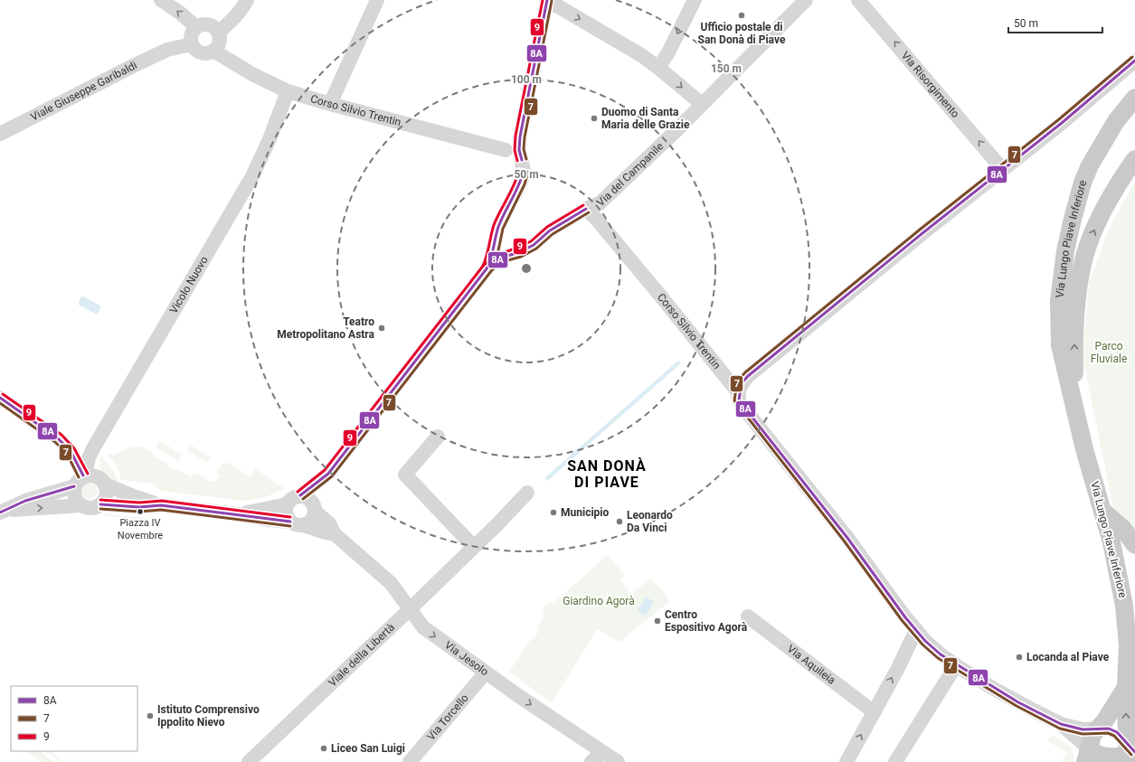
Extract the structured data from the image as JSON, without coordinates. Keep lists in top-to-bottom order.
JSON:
{
  "streets": {
    "main road": ["Corso Silvio Trentin", "Via Lungo Piave Inferiore"],
    "street": [
      "Via Risorgimento",
      "Viale Giuseppe Garibaldi",
      "Via del Campanile",
      "Vicolo Nuovo",
      "Viale della Libertà",
      "Via Jesolo",
      "Via Aquileia",
      "Via Torcello"
    ]
  },
  "crossings": [
    ["Viale Giuseppe Garibaldi", "Corso Silvio Trentin"],
    ["Corso Silvio Trentin", "Via del Campanile"],
    ["Corso Silvio Trentin", "Via Lungo Piave Inferiore"],
    ["Corso Silvio Trentin", "Vicolo Nuovo"],
    ["Viale della Libertà", "Via Jesolo"],
    ["Via Jesolo", "Via Torcello"]
  ],
  "one_way": ["Via Risorgimento", "Via Jesolo"],
  "districts": ["SAN DONÀ DI PIAVE"],
  "parks": ["Parco Fluviale", "Giardino Agorà"],
  "places": [
    "Ufficio postale di San Donà di Piave",
    "Duomo di Santa Maria delle Grazie",
    "Teatro Metropolitano Astra",
    "Piazza IV Novembre",
    "Municipio",
    "Leonardo Da Vinci",
    "Centro Espositivo Agorà",
    "Locanda al Piave",
    "Istituto Comprensivo Ippolito Nievo",
    "Liceo San Luigi"
  ],
  "lines": ["transit line 8A", "transit line 9", "transit line 7"],
  "legend": ["8A", "7", "9"],
  "scale_bar": "50 m",
  "rings": ["150 m", "100 m", "50 m"]
}
